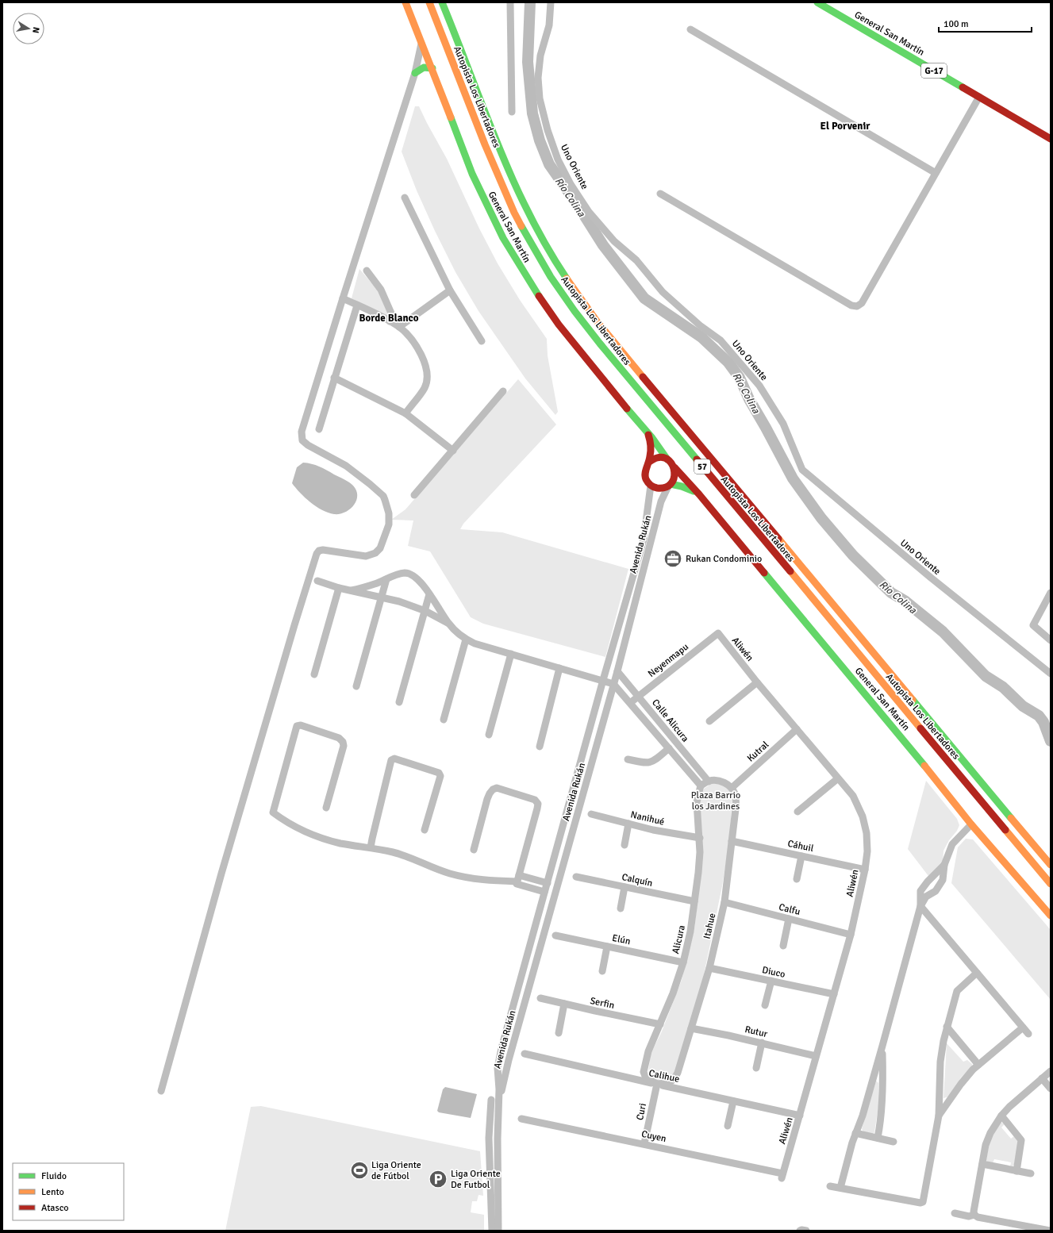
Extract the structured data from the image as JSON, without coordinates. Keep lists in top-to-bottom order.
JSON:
{
  "streets": {
    "main road": [
      "General San Martín",
      "G-17",
      "Autopista Los Libertadores",
      "57"
    ],
    "street": [
      "Uno Oriente",
      "Avenida Rukán",
      "Aliwén",
      "Neyenmapu",
      "Calle Alicura",
      "Kutral",
      "Nanihué",
      "Cáhuil",
      "Calquín",
      "Calfu",
      "Itahue",
      "Elún",
      "Alicura",
      "Diuco",
      "Serfin",
      "Rutur",
      "Calihue",
      "Curi",
      "Cuyen"
    ]
  },
  "crossings": [
    ["General San Martín", "Avenida Rukán"],
    ["Avenida Rukán", "Calle Alicura"],
    ["Aliwén", "Neyenmapu"],
    ["Aliwén", "Kutral"],
    ["Aliwén", "Cáhuil"],
    ["Aliwén", "Calfu"],
    ["Aliwén", "Diuco"],
    ["Aliwén", "Rutur"],
    ["Aliwén", "Calihue"],
    ["Aliwén", "Cuyen"],
    ["Neyenmapu", "Calle Alicura"],
    ["Calle Alicura", "Alicura"],
    ["Kutral", "Itahue"],
    ["Nanihué", "Alicura"],
    ["Cáhuil", "Itahue"],
    ["Calquín", "Alicura"],
    ["Calfu", "Itahue"],
    ["Itahue", "Alicura"],
    ["Itahue", "Diuco"],
    ["Itahue", "Rutur"],
    ["Itahue", "Calihue"],
    ["Itahue", "Curi"],
    ["Elún", "Alicura"],
    ["Alicura", "Serfin"],
    ["Alicura", "Calihue"],
    ["Alicura", "Curi"],
    ["Calihue", "Curi"],
    ["Curi", "Cuyen"]
  ],
  "districts": ["El Porvenir", "Borde Blanco"],
  "water": ["Río Colina"],
  "parks": ["Plaza Barrio los Jardines"],
  "places": {
    "office": ["Rukan Condominio"],
    "sports": ["Liga Oriente de Fútbol"],
    "parking": ["Liga Oriente De Futbol"]
  },
  "legend": ["Fluido", "Lento", "Atasco"],
  "scale_bar": "100 m",
  "north": "right"
}
